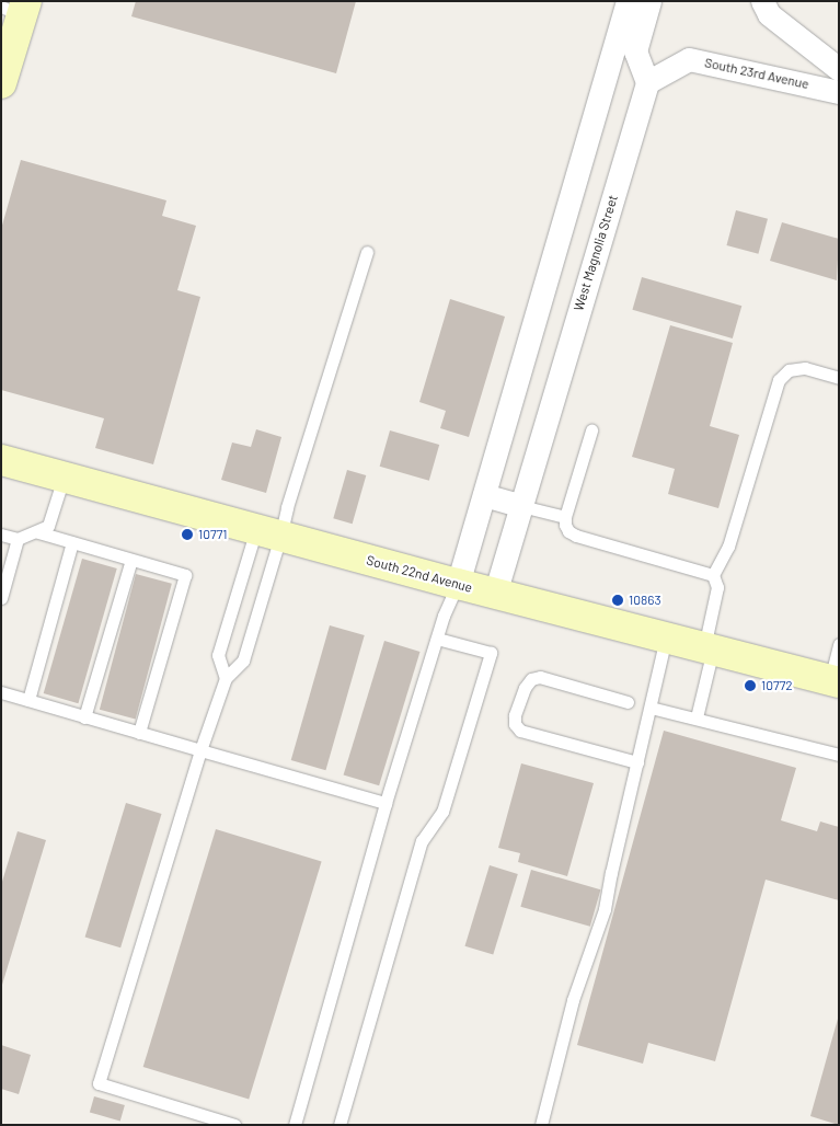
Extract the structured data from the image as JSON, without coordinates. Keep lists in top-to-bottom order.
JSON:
{
  "streets": {
    "street": ["South 23rd Avenue", "West Magnolia Street", "South 22nd Avenue"]
  },
  "crossings": [
    ["South 23rd Avenue", "West Magnolia Street"],
    ["West Magnolia Street", "South 22nd Avenue"]
  ],
  "places": ["10771", "10863", "10772"]
}
